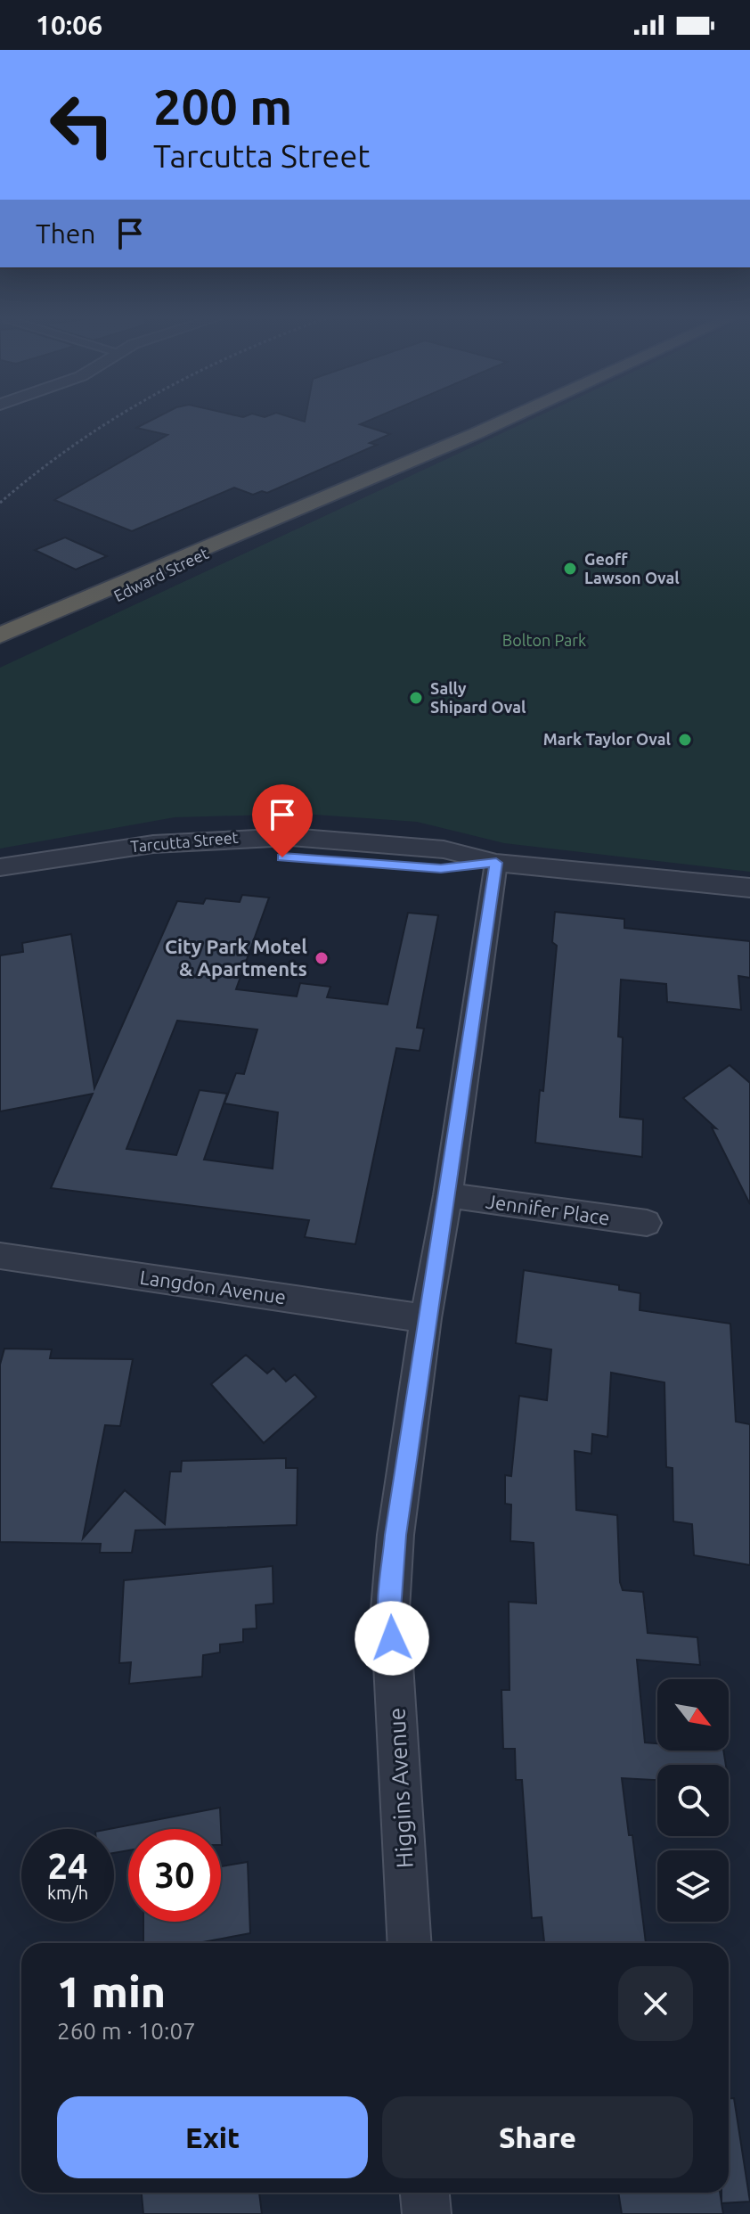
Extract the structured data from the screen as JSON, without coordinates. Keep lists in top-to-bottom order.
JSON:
{
  "streets": {
    "highway": ["Edward Street"],
    "street": [
      "Tarcutta Street",
      "Jennifer Place",
      "Langdon Avenue",
      "Higgins Avenue"
    ]
  },
  "crossings": [
    ["Tarcutta Street", "Higgins Avenue"],
    ["Jennifer Place", "Higgins Avenue"],
    ["Langdon Avenue", "Higgins Avenue"]
  ],
  "parks": ["Bolton Park"],
  "places": [
    "Geoff Lawson Oval",
    "Sally Shipard Oval",
    "Mark Taylor Oval",
    "City Park Motel & Apartments"
  ],
  "north": "bottom right",
  "page": {
    "status": "10:06",
    "turn": ["200 m", "Tarcutta Street"],
    "then": "Then",
    "speed": "24 km/h",
    "limit": "30",
    "heading": ["1 min", "260 m · 10:07"],
    "buttons": ["Exit", "Share"]
  }
}
